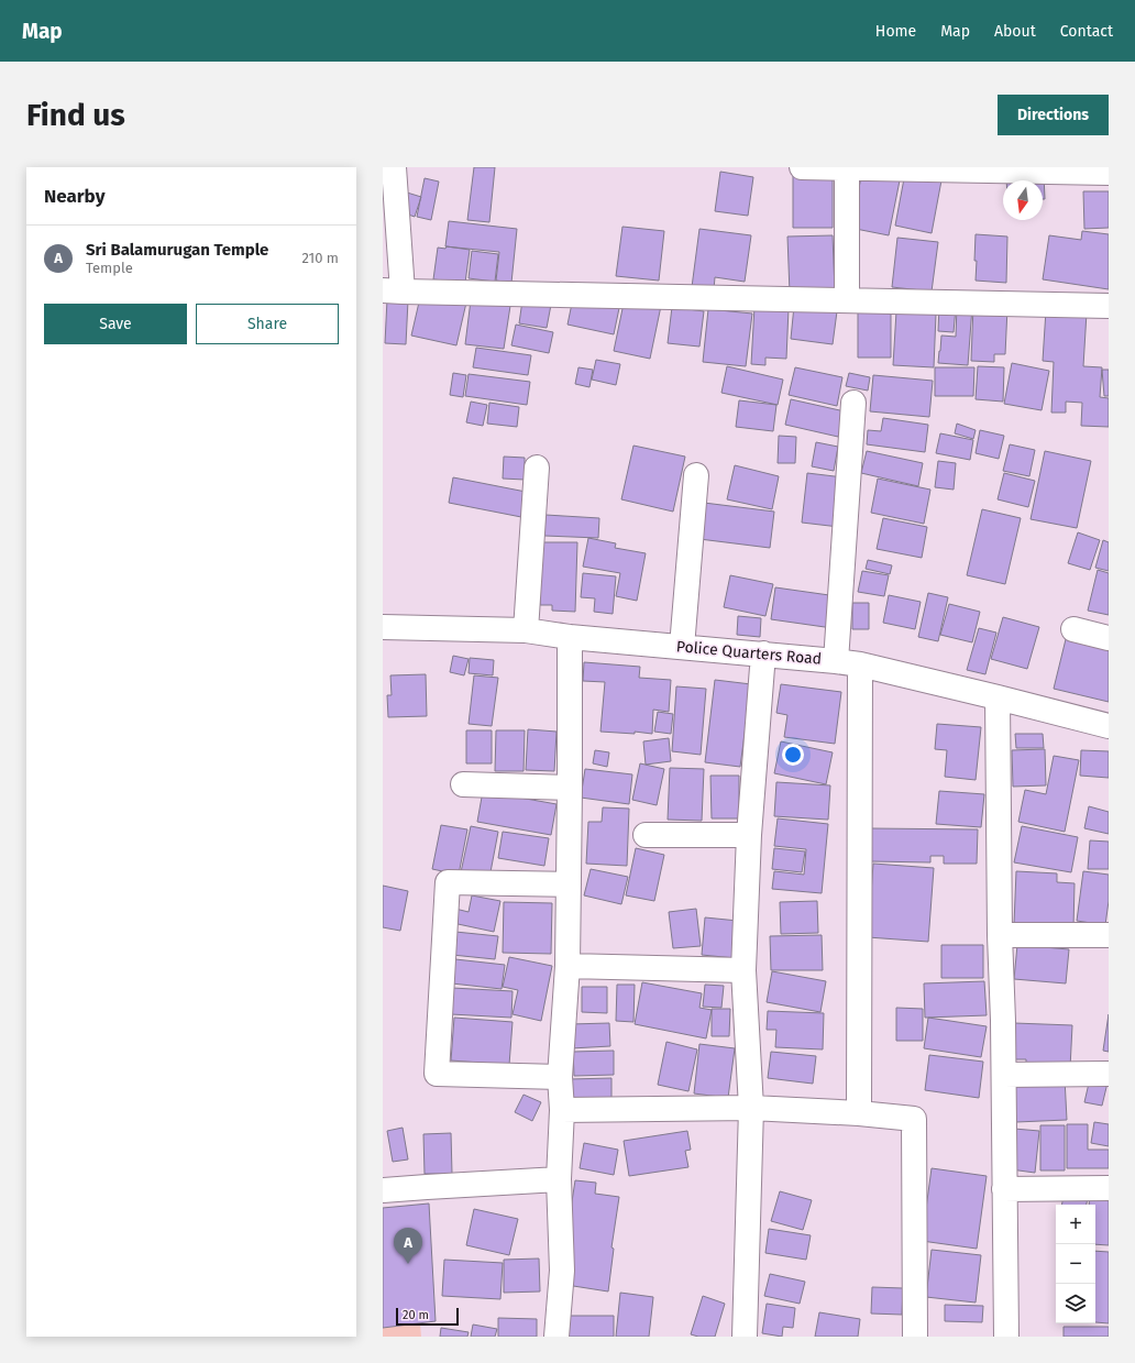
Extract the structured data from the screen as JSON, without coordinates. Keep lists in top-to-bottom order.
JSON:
{
  "streets": {
    "street": ["Police Quarters Road"]
  },
  "scale_bar": "20 m",
  "north": "bottom",
  "page": {
    "header": "Map",
    "nav": [
      "Home",
      "Map",
      "About",
      "Contact"
    ],
    "buttons": [
      "Directions",
      ["Save", "Share"]
    ],
    "title": "Find us",
    "heading": "Nearby",
    "list": [
      {
        "mark": "A",
        "name": "Sri Balamurugan Temple",
        "note": "Temple",
        "value": "210 m"
      }
    ],
    "map_buttons": ["+", "−"],
    "pins": "A",
    "scale": "20 m"
  }
}
